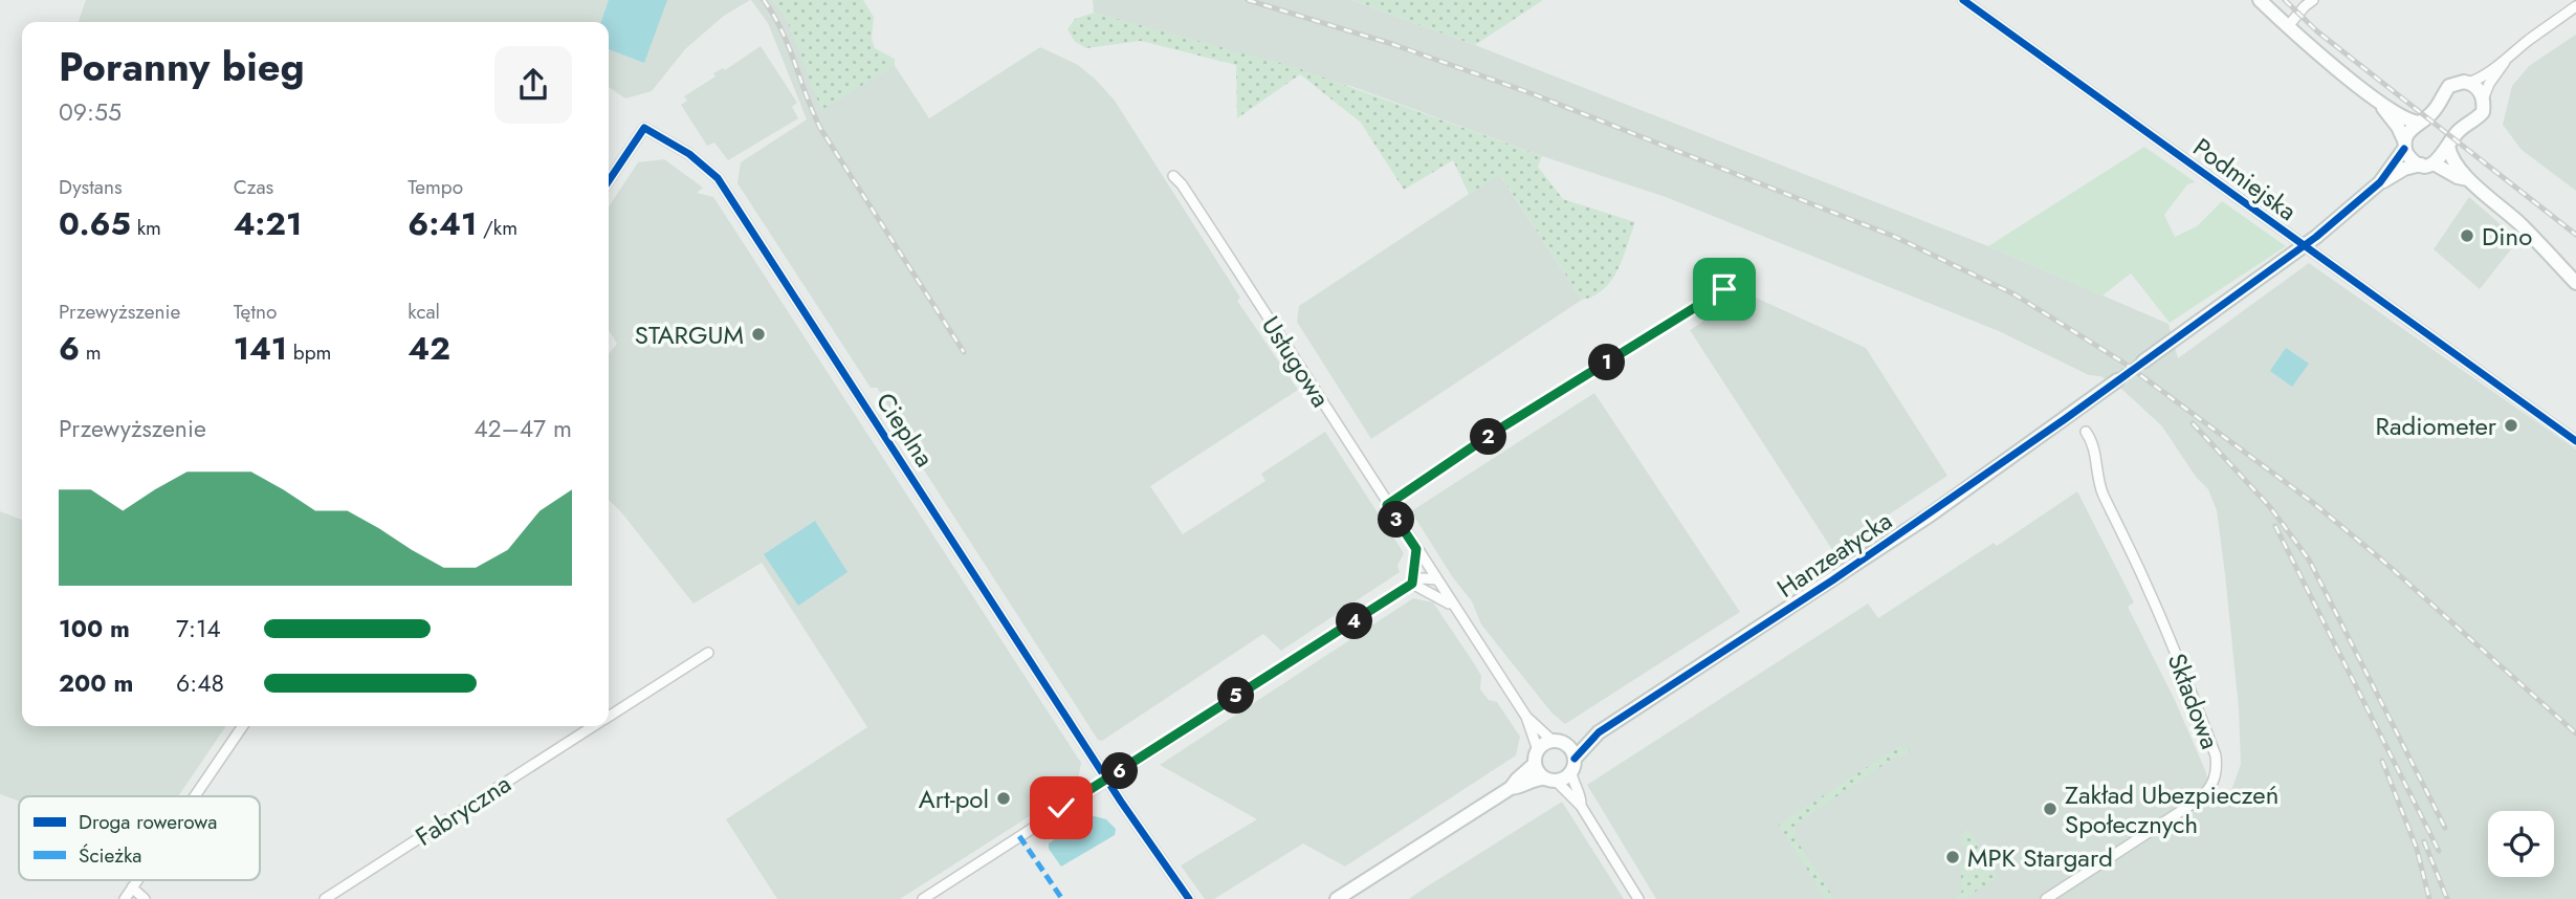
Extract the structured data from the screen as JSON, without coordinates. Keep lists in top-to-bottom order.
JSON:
{
  "streets": {
    "street": [
      "Podmiejska",
      "Usługowa",
      "Cieplna",
      "Hanzeatycka",
      "Składowa",
      "Fabryczna"
    ]
  },
  "crossings": [
    ["Usługowa", "Hanzeatycka"]
  ],
  "places": [
    "Dino",
    "STARGUM",
    "Radiometer",
    "Art-pol",
    "Zakład Ubezpieczeń Społecznych",
    "MPK Stargard"
  ],
  "legend": ["Droga rowerowa", "Ścieżka"],
  "page": {
    "heading": ["Poranny bieg", "09:55"],
    "stats": [
      ["Dystans", "0.65 km"],
      ["Czas", "4:21"],
      ["Tempo", "6:41 /km"],
      ["Przewyższenie", "6 m"],
      ["Tętno", "141 bpm"],
      ["kcal", "42"]
    ],
    "pins": [
      "1",
      "2",
      "3",
      "4",
      "5",
      "6"
    ],
    "chart": ["Przewyższenie", "42–47 m"],
    "list": [
      {
        "name": "100 m",
        "note": "7:14"
      },
      {
        "name": "200 m",
        "note": "6:48"
      }
    ]
  }
}
